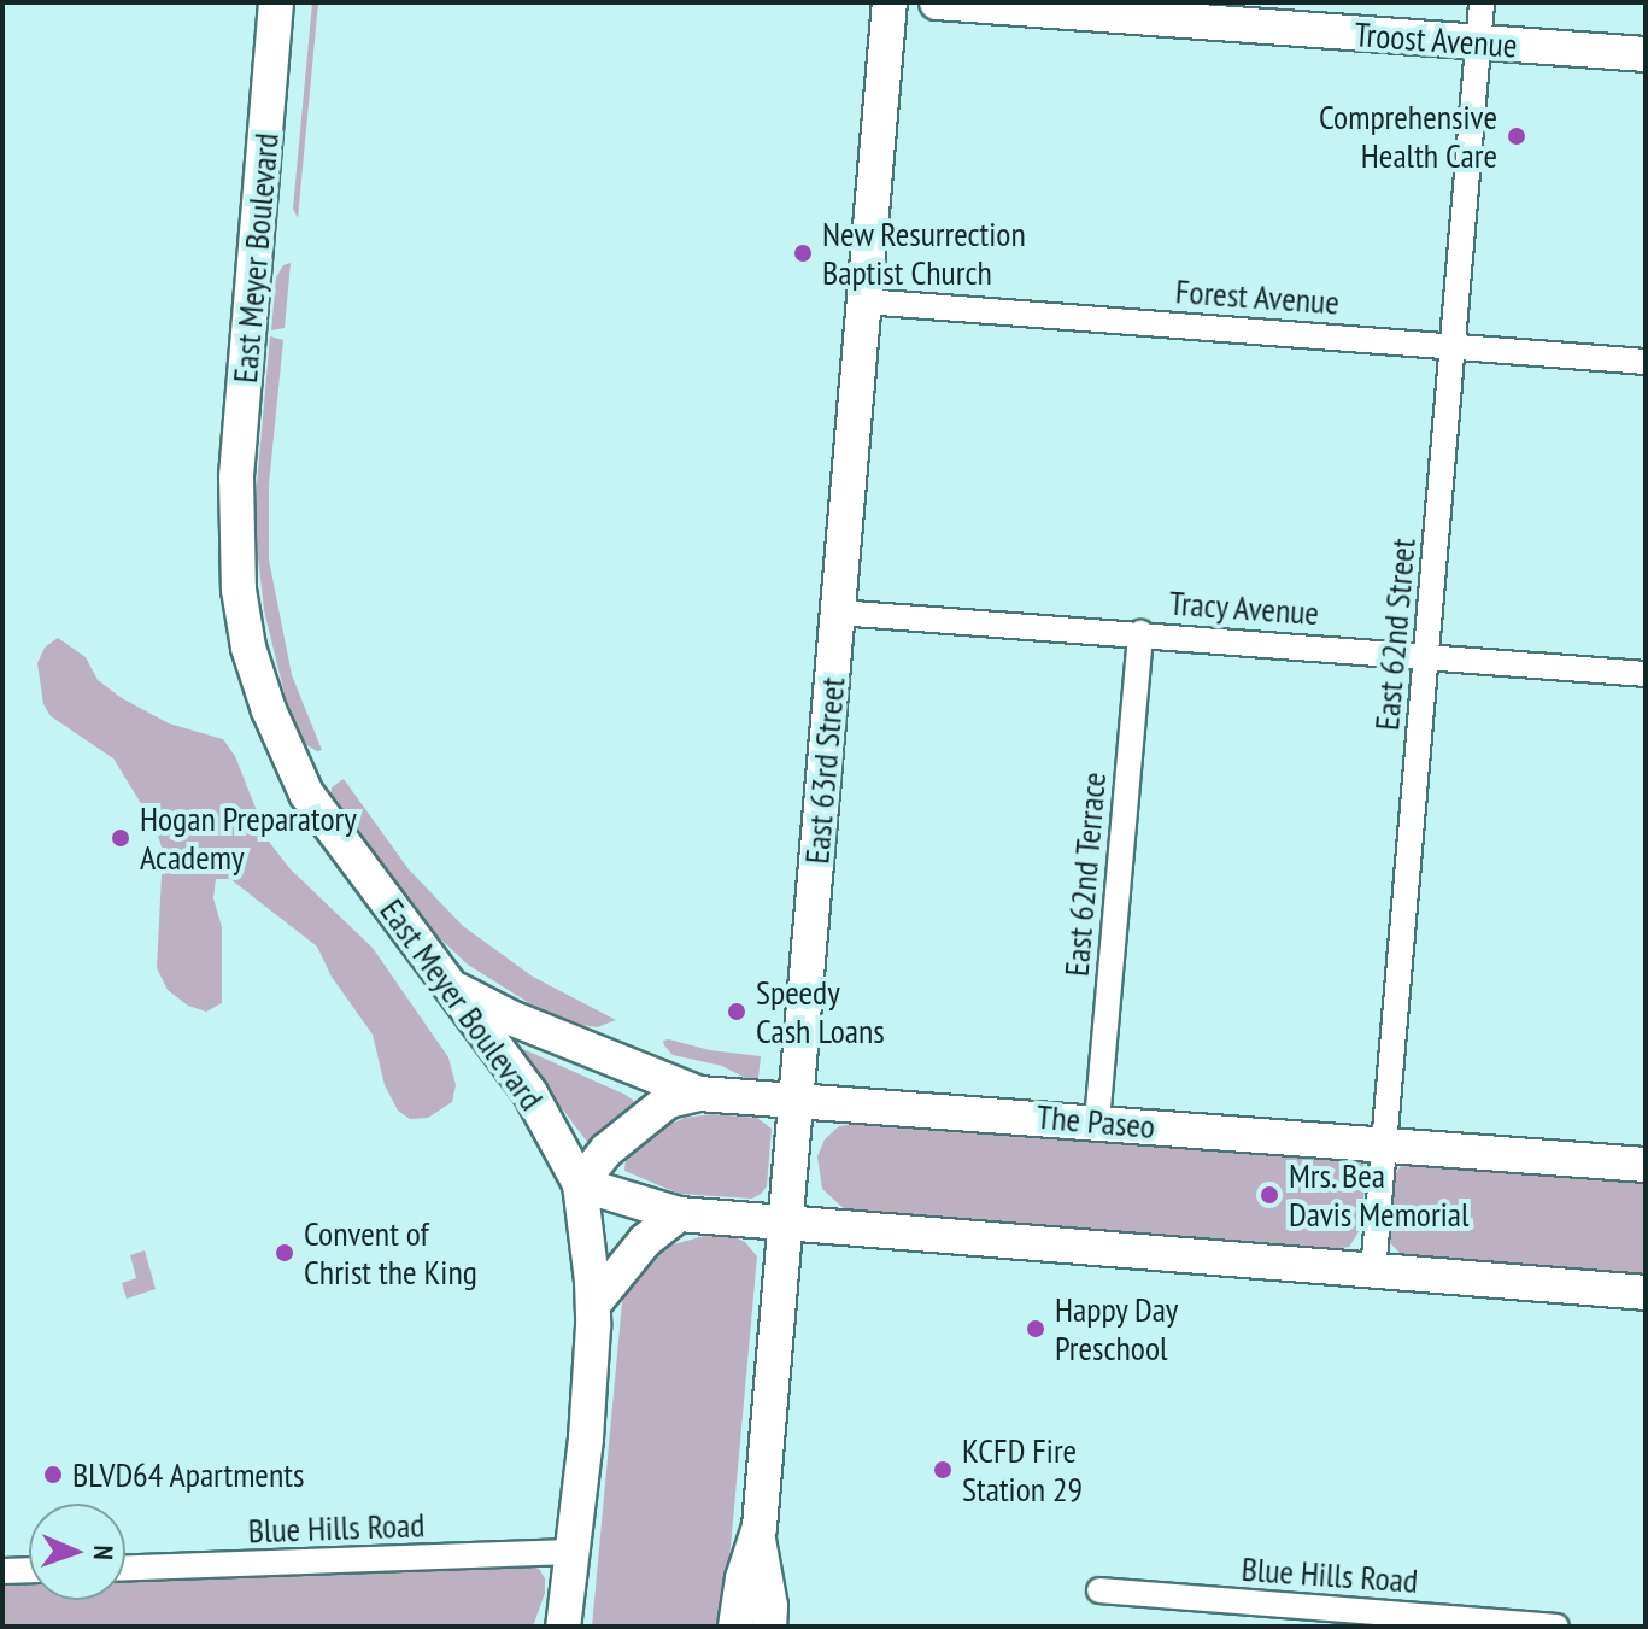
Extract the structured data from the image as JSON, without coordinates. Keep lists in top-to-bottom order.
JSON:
{
  "streets": {
    "main road": [
      "Troost Avenue",
      "East Meyer Boulevard",
      "East 63rd Street",
      "The Paseo"
    ],
    "street": [
      "Forest Avenue",
      "Tracy Avenue",
      "East 62nd Street",
      "East 62nd Terrace",
      "Blue Hills Road"
    ]
  },
  "crossings": [
    ["Troost Avenue", "East 62nd Street"],
    ["East Meyer Boulevard", "The Paseo"],
    ["East Meyer Boulevard", "Blue Hills Road"],
    ["Forest Avenue", "East 62nd Street"],
    ["Forest Avenue", "East 63rd Street"],
    ["Tracy Avenue", "East 62nd Street"],
    ["Tracy Avenue", "East 63rd Street"],
    ["Tracy Avenue", "East 62nd Terrace"],
    ["East 62nd Street", "The Paseo"],
    ["East 63rd Street", "The Paseo"],
    ["East 62nd Terrace", "The Paseo"]
  ],
  "places": [
    "Comprehensive Health Care",
    "New Resurrection Baptist Church",
    "Hogan Preparatory Academy",
    "Speedy Cash Loans",
    "Mrs. Bea Davis Memorial",
    "Convent of Christ the King",
    "Happy Day Preschool",
    "KCFD Fire Station 29",
    "BLVD64 Apartments"
  ],
  "north": "right"
}
